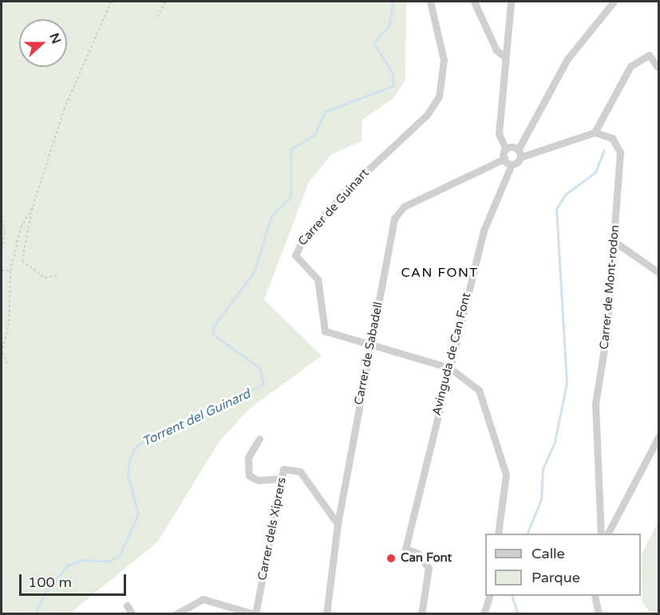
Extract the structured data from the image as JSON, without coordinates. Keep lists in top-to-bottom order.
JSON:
{
  "streets": {
    "street": [
      "Carrer de Guinart",
      "Carrer de Mont-rodon",
      "Carrer de Sabadell",
      "Avinguda de Can Font",
      "Carrer dels Xiprers"
    ]
  },
  "crossings": [
    ["Carrer de Guinart", "Carrer de Sabadell"],
    ["Carrer de Guinart", "Avinguda de Can Font"],
    ["Carrer de Sabadell", "Carrer dels Xiprers"]
  ],
  "districts": ["CAN FONT"],
  "water": ["Torrent del Guinard"],
  "places": ["Can Font"],
  "legend": ["Calle", "Parque"],
  "scale_bar": "100 m",
  "north": "right"
}
